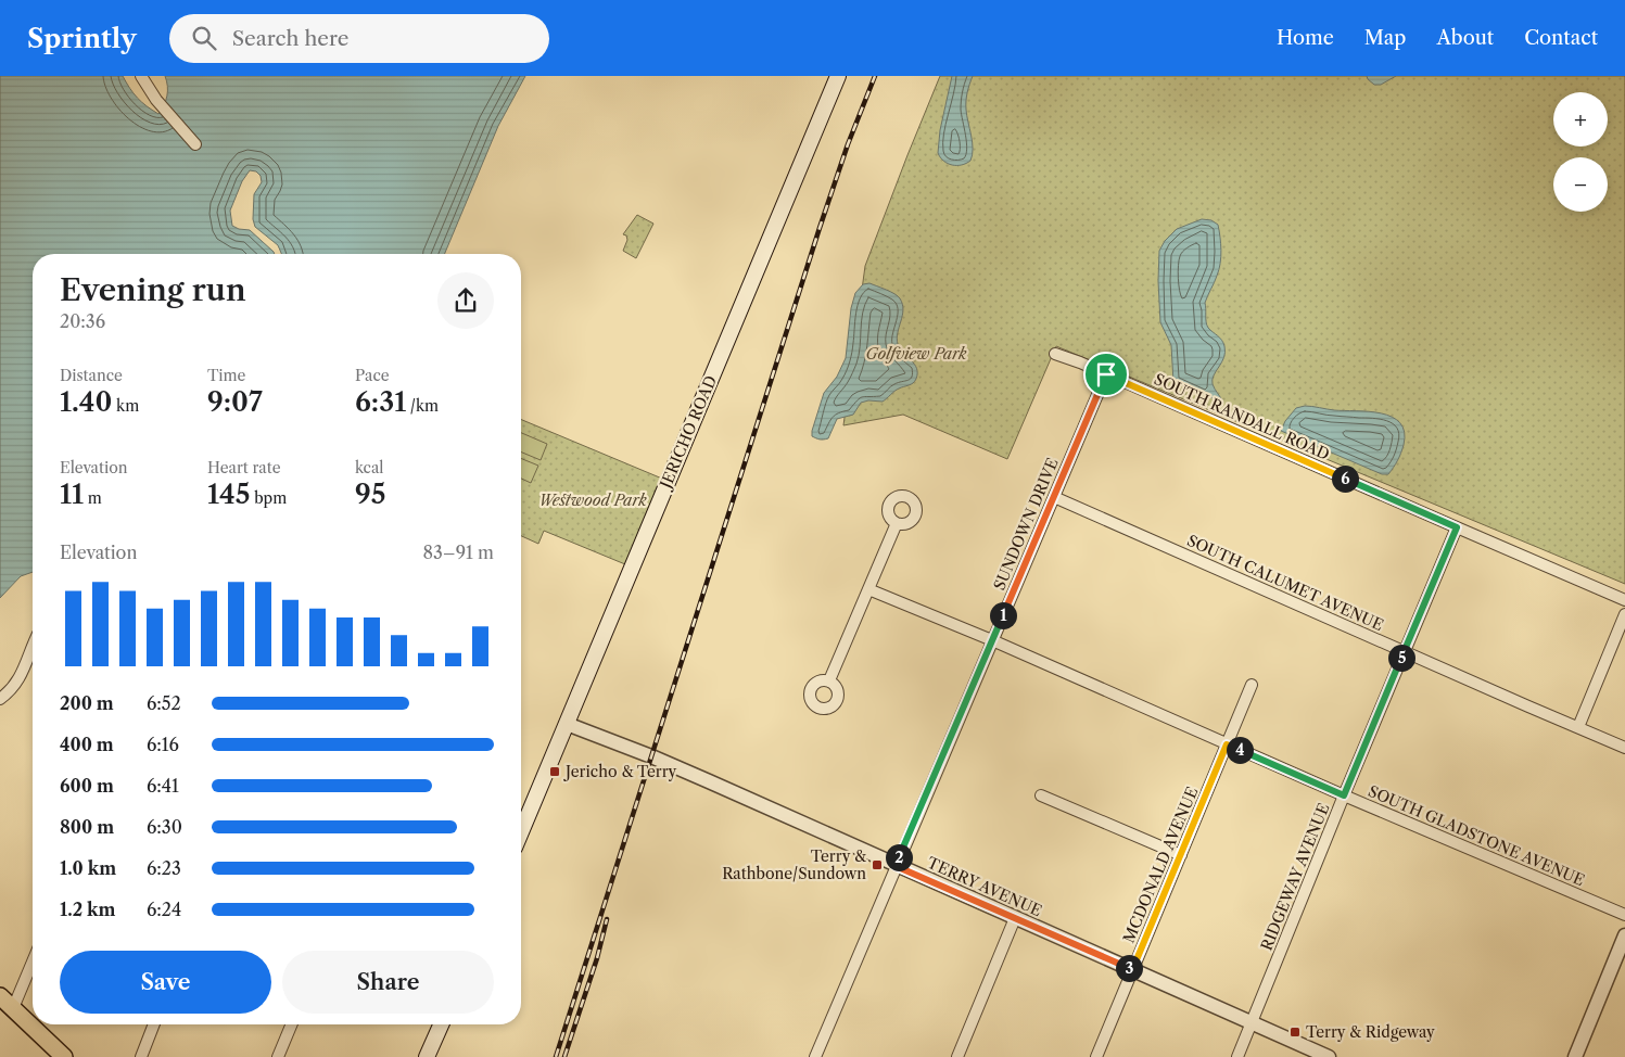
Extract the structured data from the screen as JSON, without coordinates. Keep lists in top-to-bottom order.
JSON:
{
  "streets": {
    "main road": ["JERICHO ROAD"],
    "street": [
      "SOUTH RANDALL ROAD",
      "SUNDOWN DRIVE",
      "SOUTH CALUMET AVENUE",
      "SOUTH GLADSTONE AVENUE",
      "MCDONALD AVENUE",
      "RIDGEWAY AVENUE",
      "TERRY AVENUE"
    ]
  },
  "crossings": [
    ["SOUTH RANDALL ROAD", "SUNDOWN DRIVE"],
    ["SOUTH RANDALL ROAD", "RIDGEWAY AVENUE"],
    ["JERICHO ROAD", "TERRY AVENUE"],
    ["SUNDOWN DRIVE", "SOUTH CALUMET AVENUE"],
    ["SUNDOWN DRIVE", "SOUTH GLADSTONE AVENUE"],
    ["SUNDOWN DRIVE", "TERRY AVENUE"],
    ["SOUTH CALUMET AVENUE", "RIDGEWAY AVENUE"],
    ["SOUTH GLADSTONE AVENUE", "MCDONALD AVENUE"],
    ["SOUTH GLADSTONE AVENUE", "RIDGEWAY AVENUE"],
    ["MCDONALD AVENUE", "TERRY AVENUE"],
    ["RIDGEWAY AVENUE", "TERRY AVENUE"]
  ],
  "parks": ["Golfview Park", "Westwood Park"],
  "places": {
    "transit": ["Jericho & Terry", "Terry & Rathbone/Sundown", "Terry & Ridgeway"]
  },
  "page": {
    "header": "Sprintly",
    "search": "Search here",
    "nav": [
      "Home",
      "Map",
      "About",
      "Contact"
    ],
    "map_buttons": ["+", "−"],
    "heading": ["Evening run", "20:36"],
    "stats": [
      ["Distance", "1.40 km"],
      ["Time", "9:07"],
      ["Pace", "6:31 /km"],
      ["Elevation", "11 m"],
      ["Heart rate", "145 bpm"],
      ["kcal", "95"]
    ],
    "pins": [
      "6",
      "1",
      "5",
      "4",
      "2",
      "3"
    ],
    "chart": ["Elevation", "83–91 m"],
    "list": [
      {
        "name": "200 m",
        "note": "6:52"
      },
      {
        "name": "400 m",
        "note": "6:16"
      },
      {
        "name": "600 m",
        "note": "6:41"
      },
      {
        "name": "800 m",
        "note": "6:30"
      },
      {
        "name": "1.0 km",
        "note": "6:23"
      },
      {
        "name": "1.2 km",
        "note": "6:24"
      }
    ],
    "buttons": ["Save", "Share"]
  }
}
